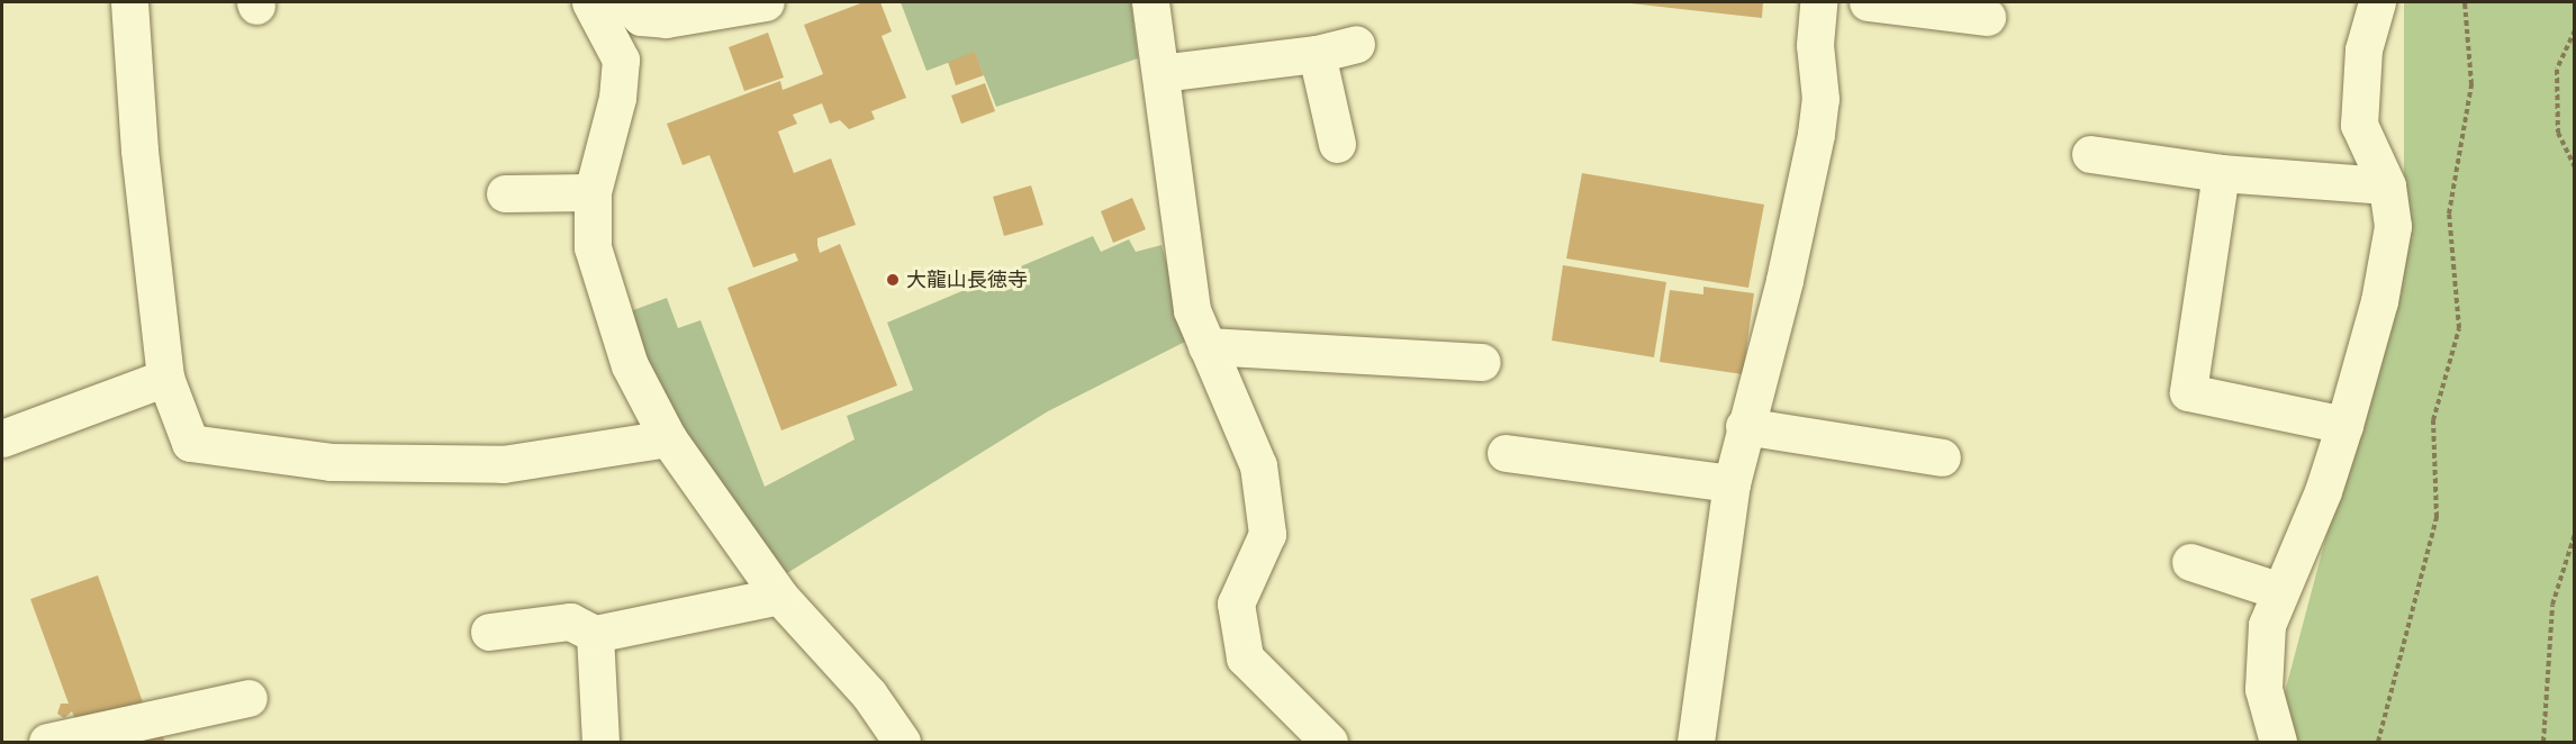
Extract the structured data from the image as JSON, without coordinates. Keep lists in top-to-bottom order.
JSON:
{
  "places": ["大龍山長徳寺"]
}
